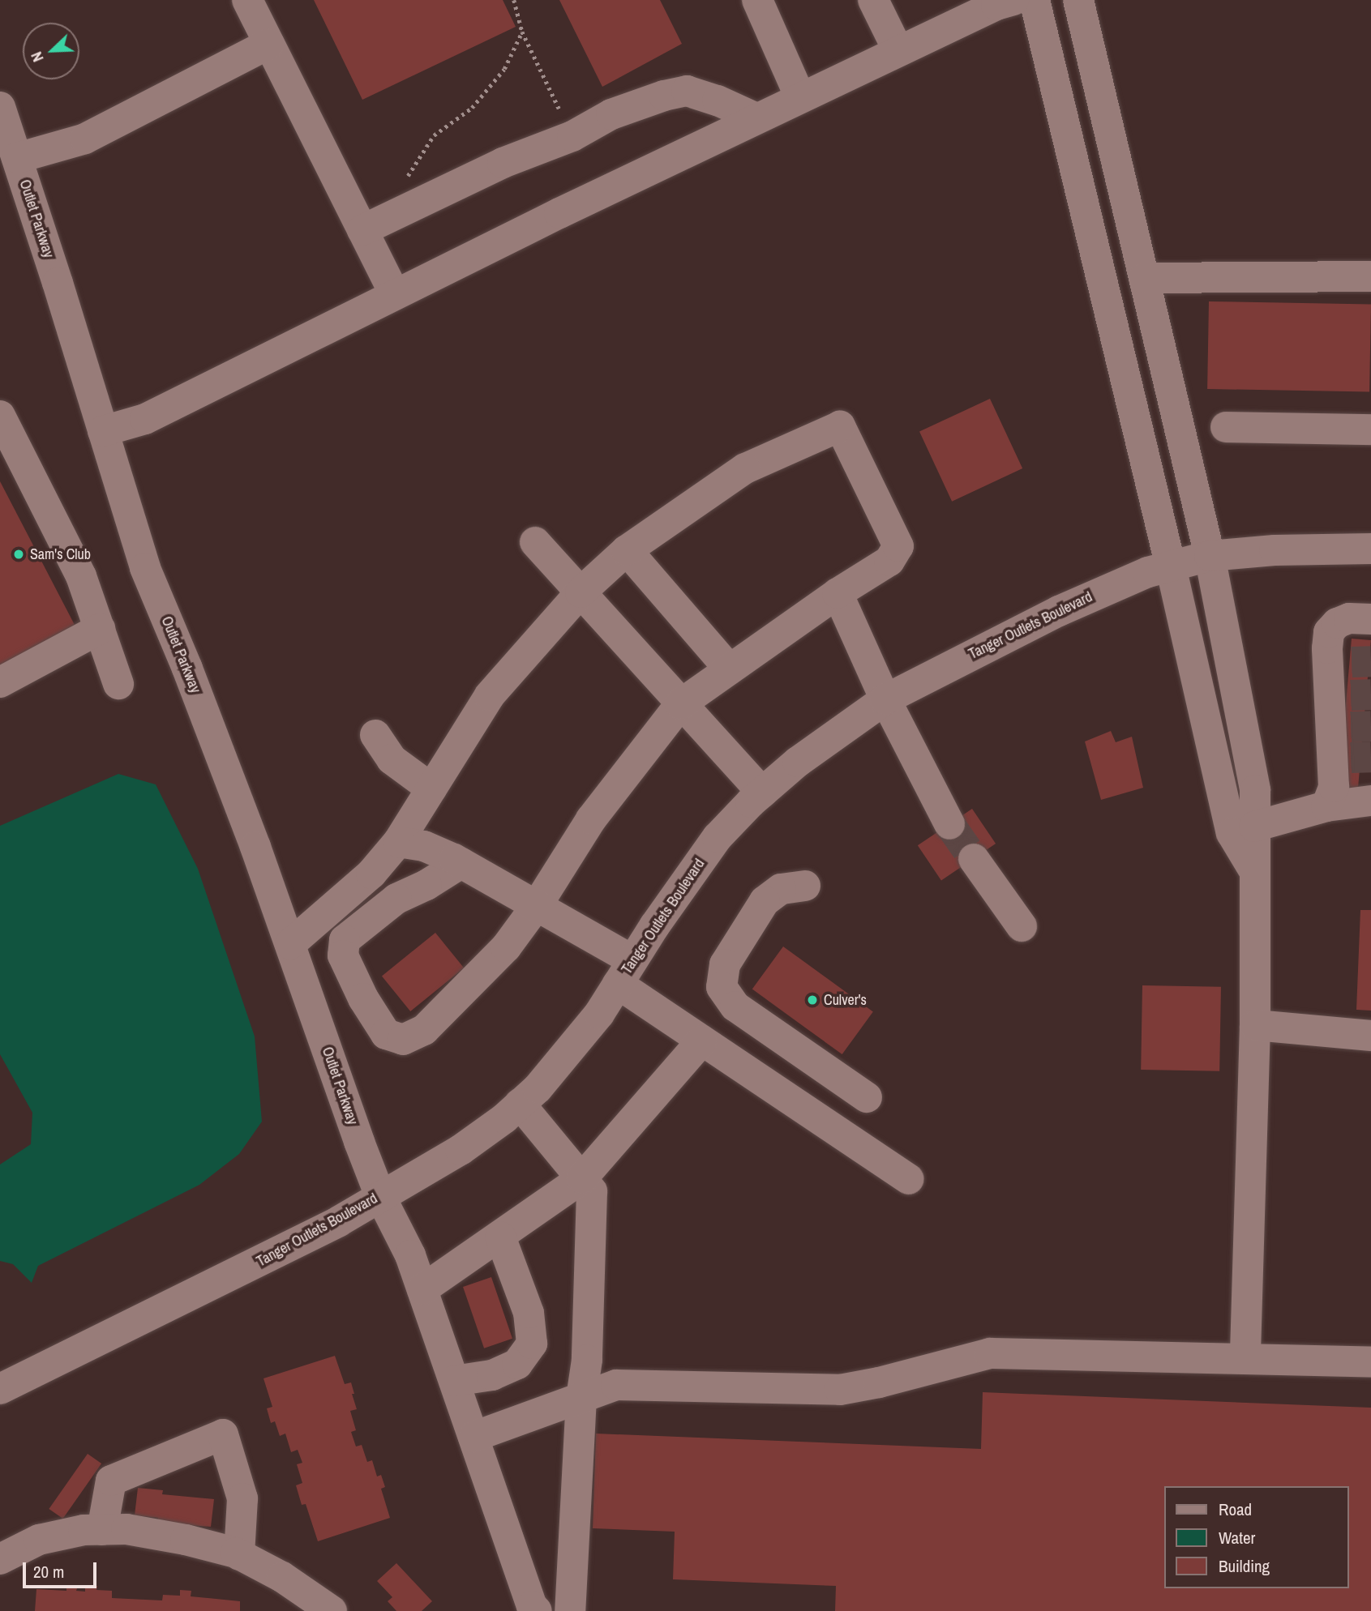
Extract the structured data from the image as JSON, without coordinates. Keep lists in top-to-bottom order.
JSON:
{
  "streets": {
    "street": ["Outlet Parkway", "Tanger Outlets Boulevard"]
  },
  "crossings": [
    ["Outlet Parkway", "Tanger Outlets Boulevard"]
  ],
  "places": ["Sam's Club", "Culver's"],
  "legend": ["Road", "Water", "Building"],
  "scale_bar": "20 m",
  "north": "bottom left"
}
